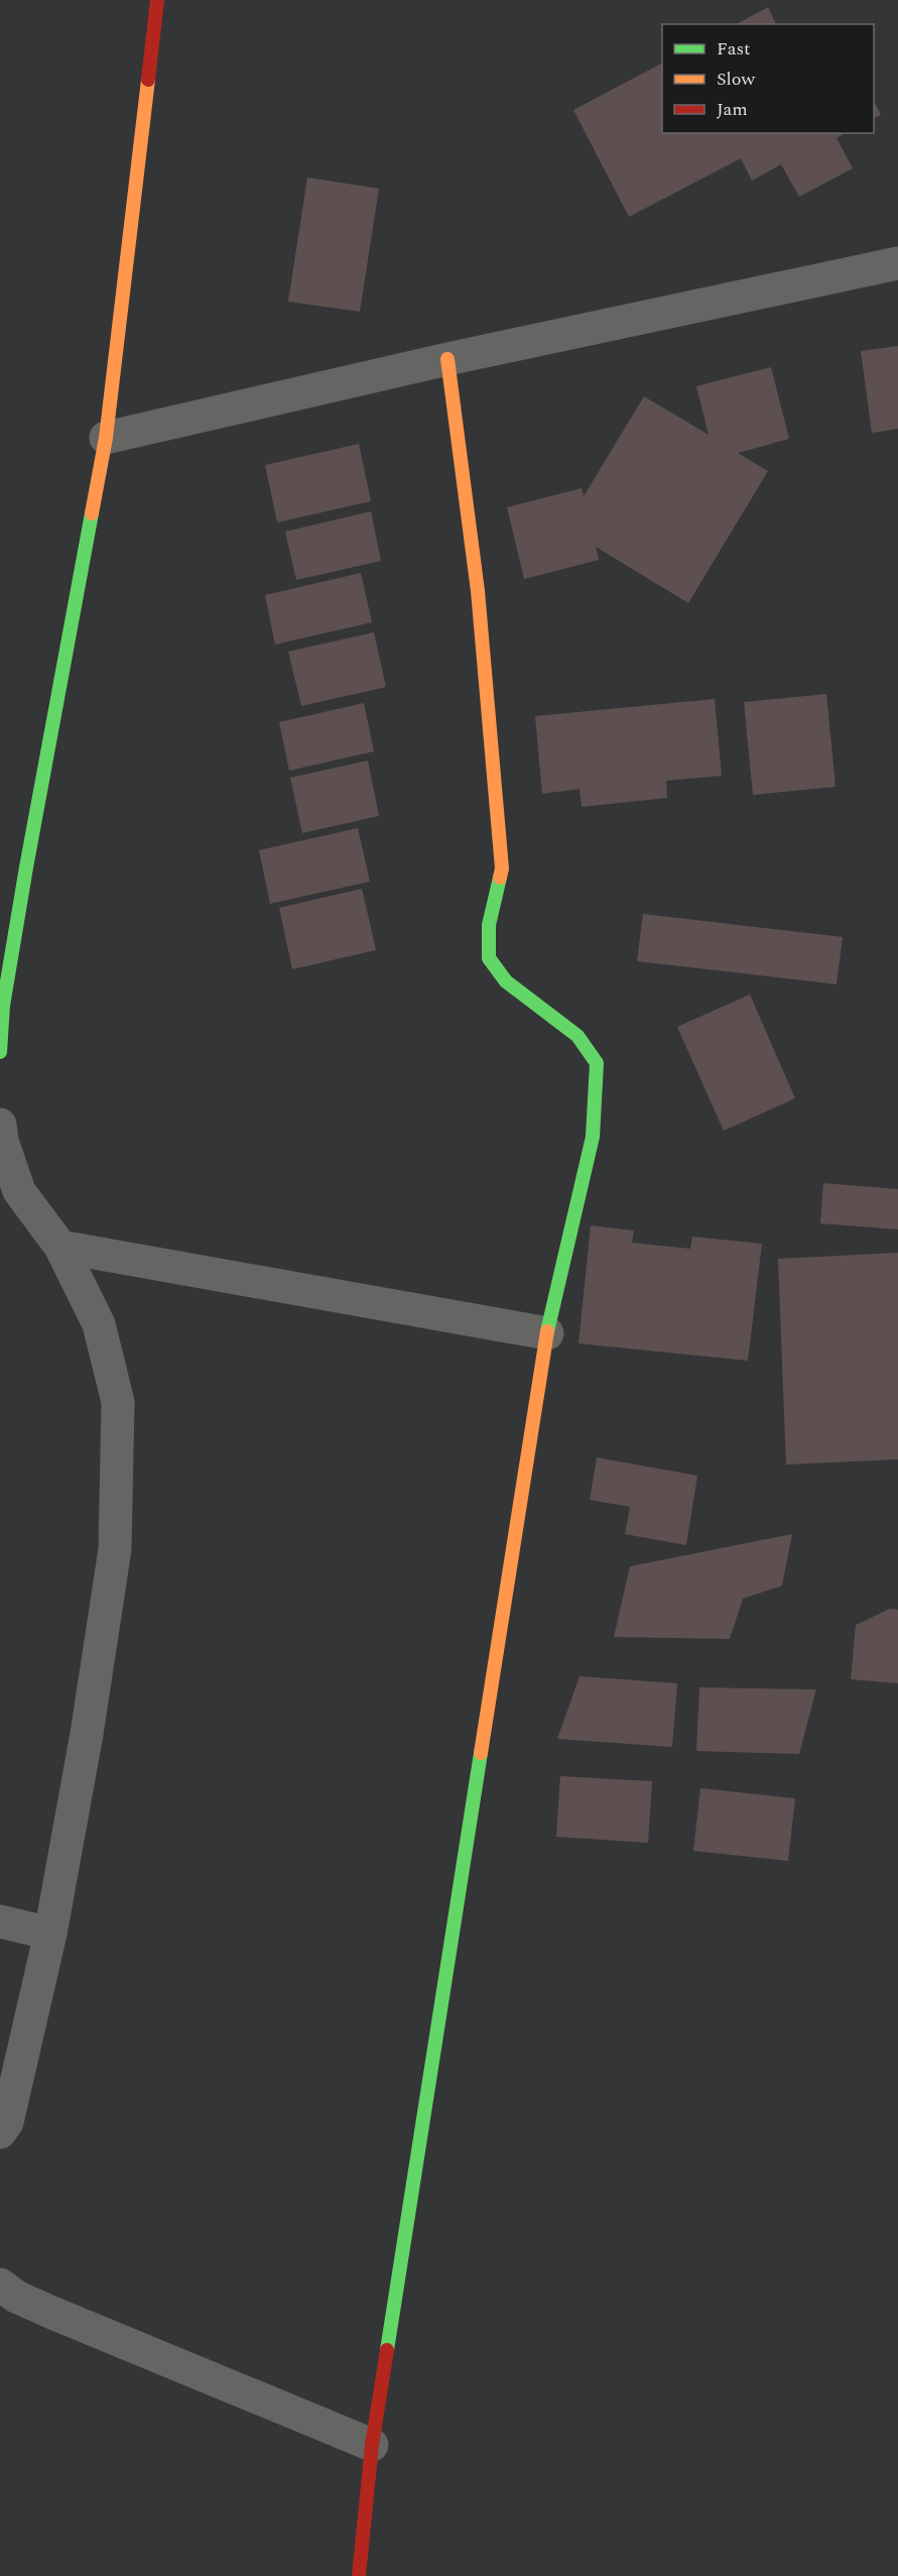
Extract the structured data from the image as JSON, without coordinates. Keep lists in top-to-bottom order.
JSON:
{
  "legend": ["Fast", "Slow", "Jam"]
}
